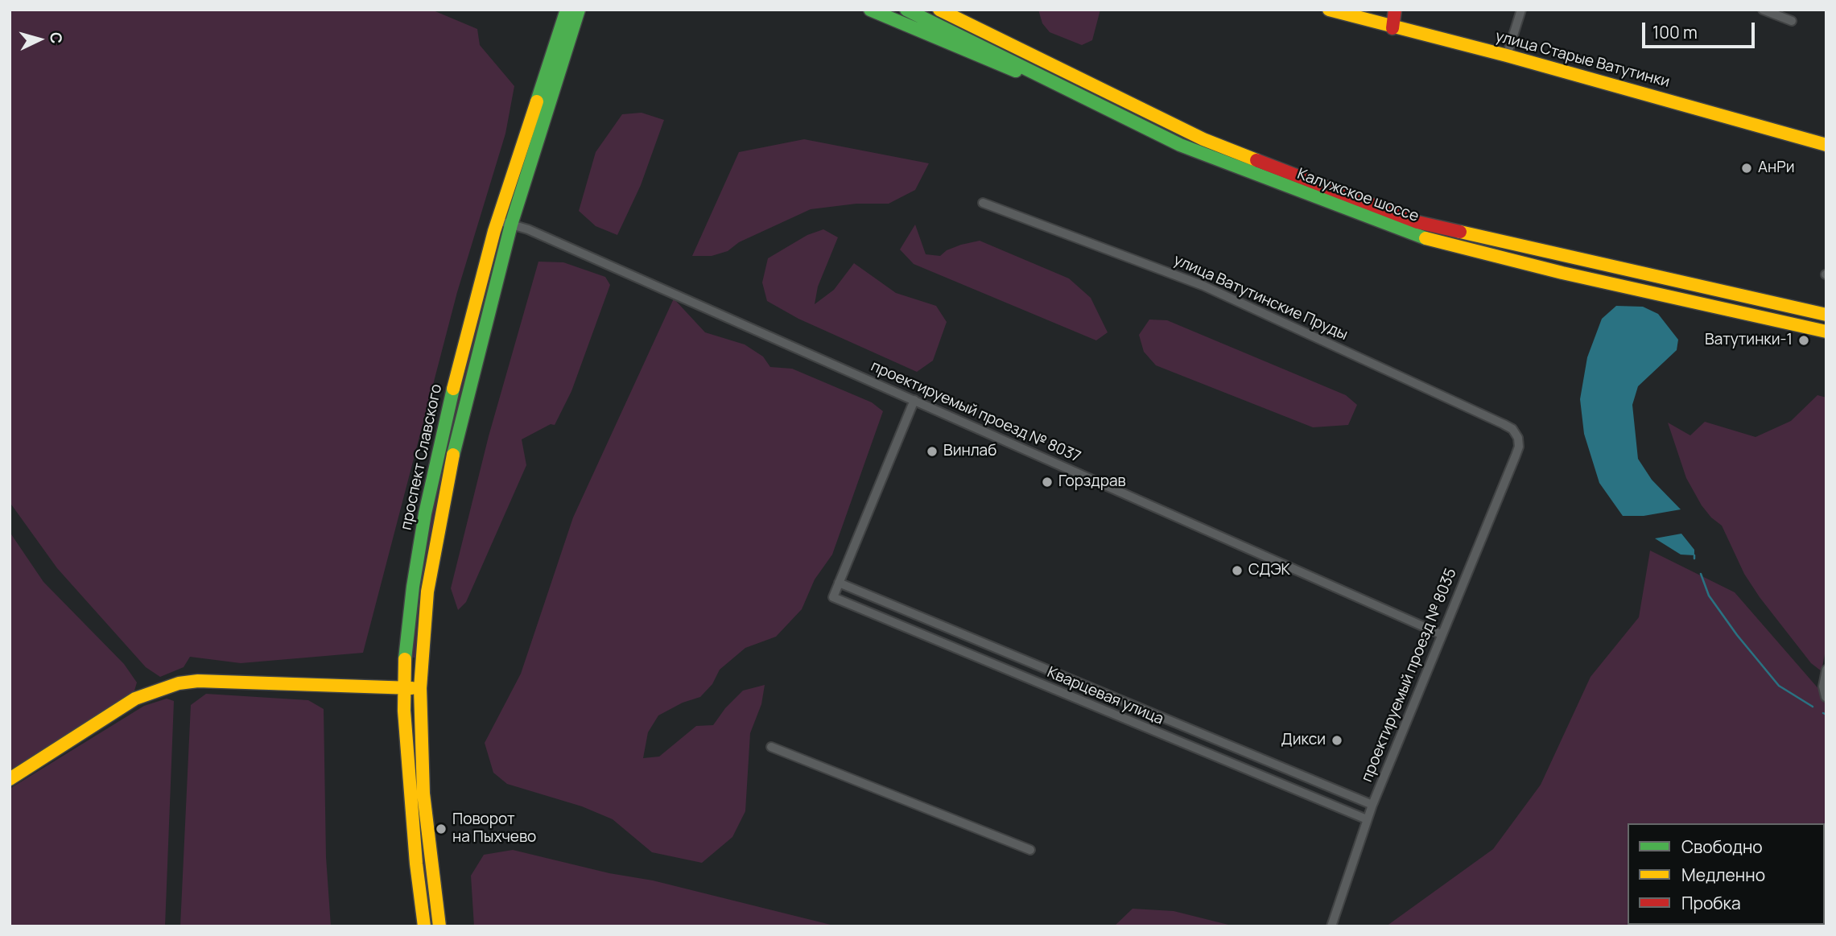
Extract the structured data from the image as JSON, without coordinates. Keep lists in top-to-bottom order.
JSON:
{
  "streets": {
    "main road": ["улица Старые Ватутинки", "Калужское шоссе", "проспект Славского"],
    "street": [
      "улица Ватутинские Пруды",
      "проектируемый проезд № 8037",
      "проектируемый проезд № 8035",
      "Кварцевая улица"
    ]
  },
  "crossings": [
    ["улица Ватутинские Пруды", "проектируемый проезд № 8035"],
    ["проектируемый проезд № 8037", "проспект Славского"],
    ["проектируемый проезд № 8037", "проектируемый проезд № 8035"],
    ["проектируемый проезд № 8035", "Кварцевая улица"]
  ],
  "places": [
    "АнРи",
    "Ватутинки-1",
    "Винлаб",
    "Горздрав",
    "СДЭК",
    "Дикси",
    "Поворот на Пыхчево"
  ],
  "legend": ["Свободно", "Медленно", "Пробка"],
  "scale_bar": "100 m",
  "north": "right"
}
